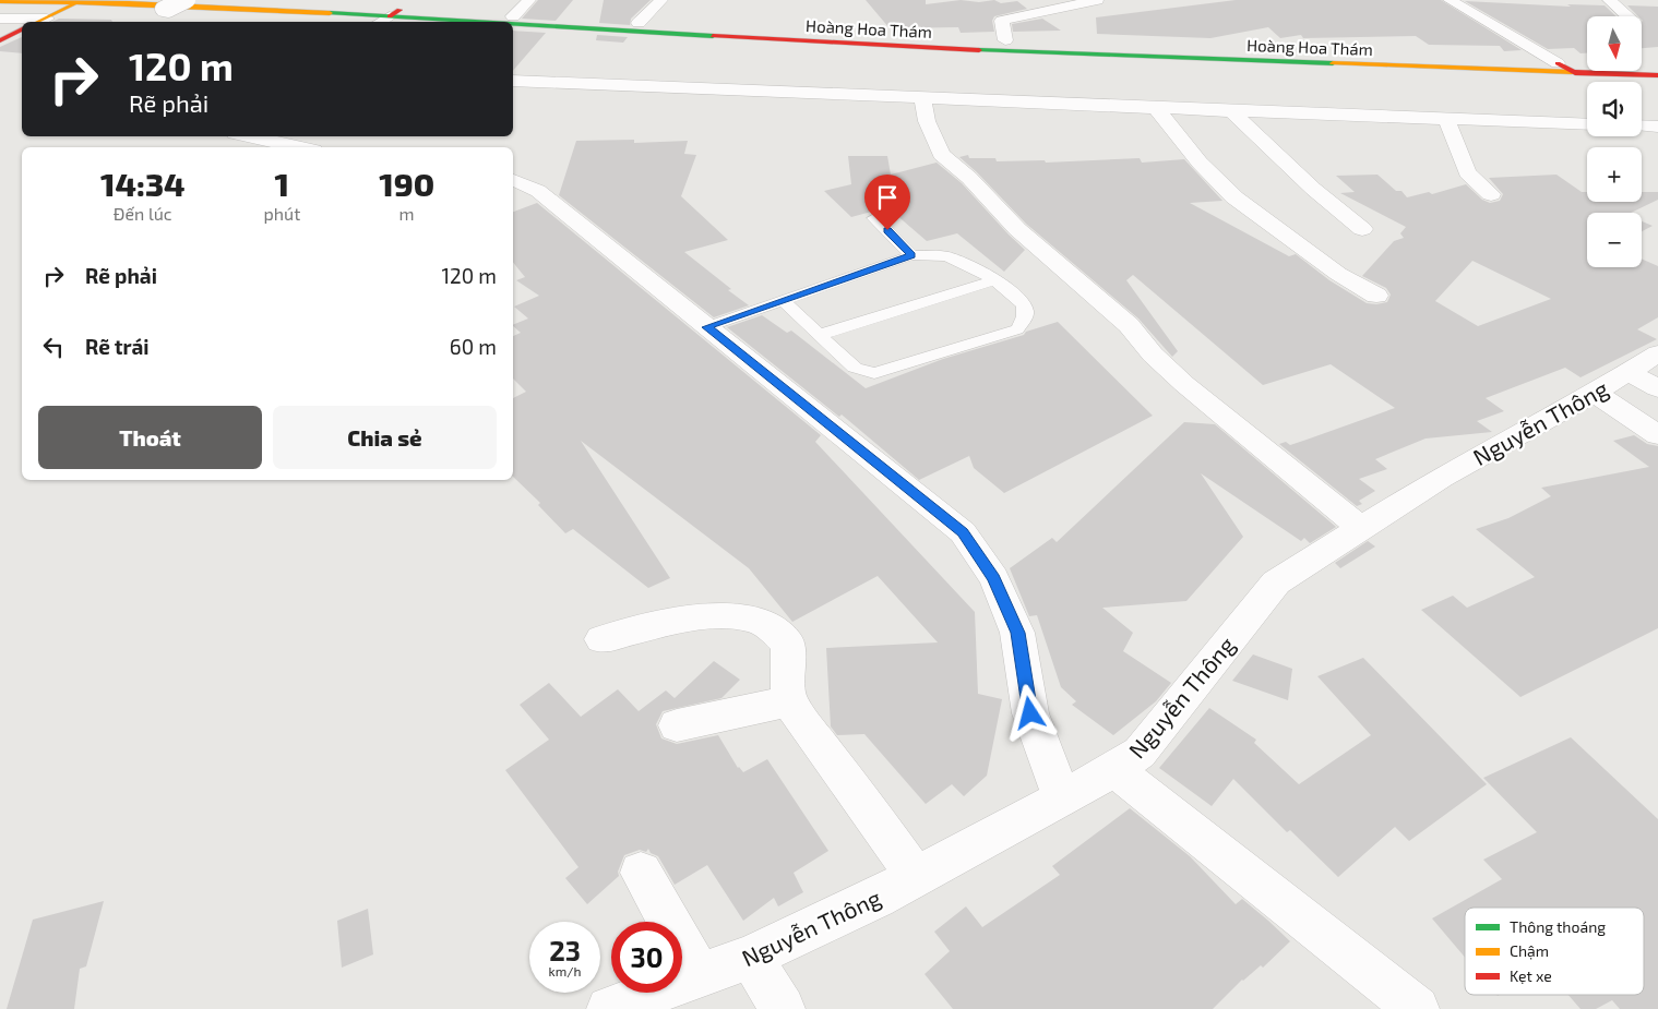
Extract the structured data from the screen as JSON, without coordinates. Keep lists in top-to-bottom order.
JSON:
{
  "streets": {
    "main road": ["Hoàng Hoa Thám"],
    "street": ["Nguyễn Thông"]
  },
  "legend": ["Thông thoáng", "Chậm", "Kẹt xe"],
  "north": "bottom",
  "page": {
    "map_buttons": ["+", "−"],
    "turn": ["120 m", "Rẽ phải"],
    "eta": [
      "14:34",
      "Đến lúc",
      "1",
      "phút",
      "190",
      "m"
    ],
    "list": [
      {
        "name": "Rẽ phải",
        "value": "120 m"
      },
      {
        "name": "Rẽ trái",
        "value": "60 m"
      }
    ],
    "buttons": ["Thoát", "Chia sẻ"],
    "speed": "23 km/h",
    "limit": "30"
  }
}
